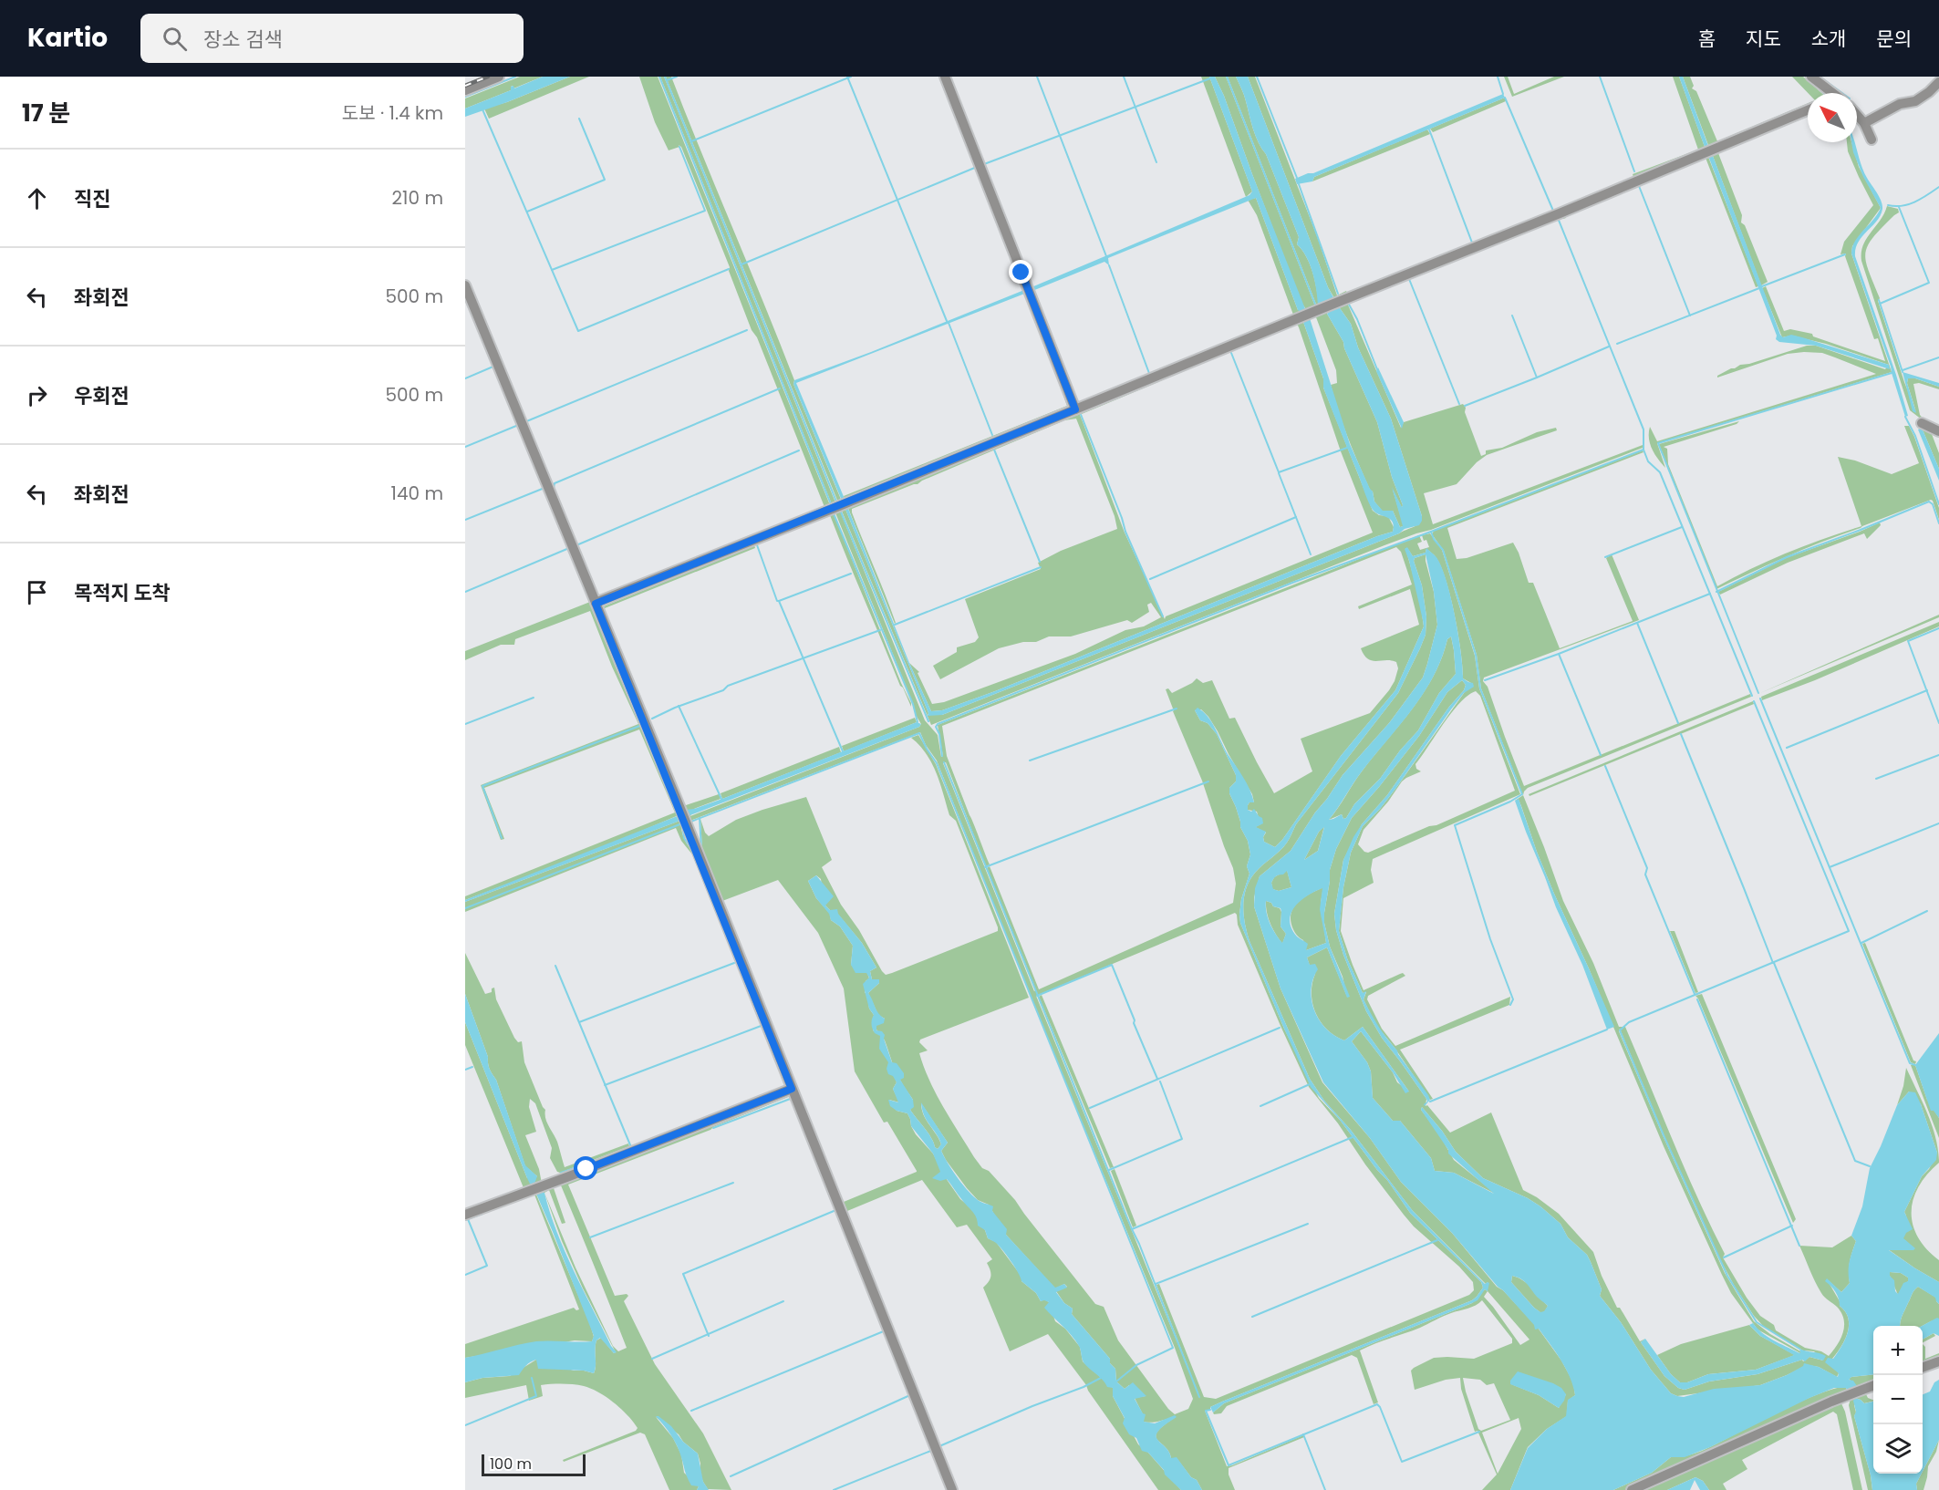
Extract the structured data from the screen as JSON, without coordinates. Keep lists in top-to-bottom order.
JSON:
{
  "scale_bar": "100 m",
  "north": "top left",
  "page": {
    "header": "Kartio",
    "search": "장소 검색",
    "nav": [
      "홈",
      "지도",
      "소개",
      "문의"
    ],
    "heading": ["17 분", "도보 · 1.4 km"],
    "list": [
      ["직진", "210 m"],
      ["좌회전", "500 m"],
      ["우회전", "500 m"],
      ["좌회전", "140 m"],
      "목적지 도착"
    ],
    "map_buttons": ["+", "−"],
    "scale": "100 m"
  }
}
